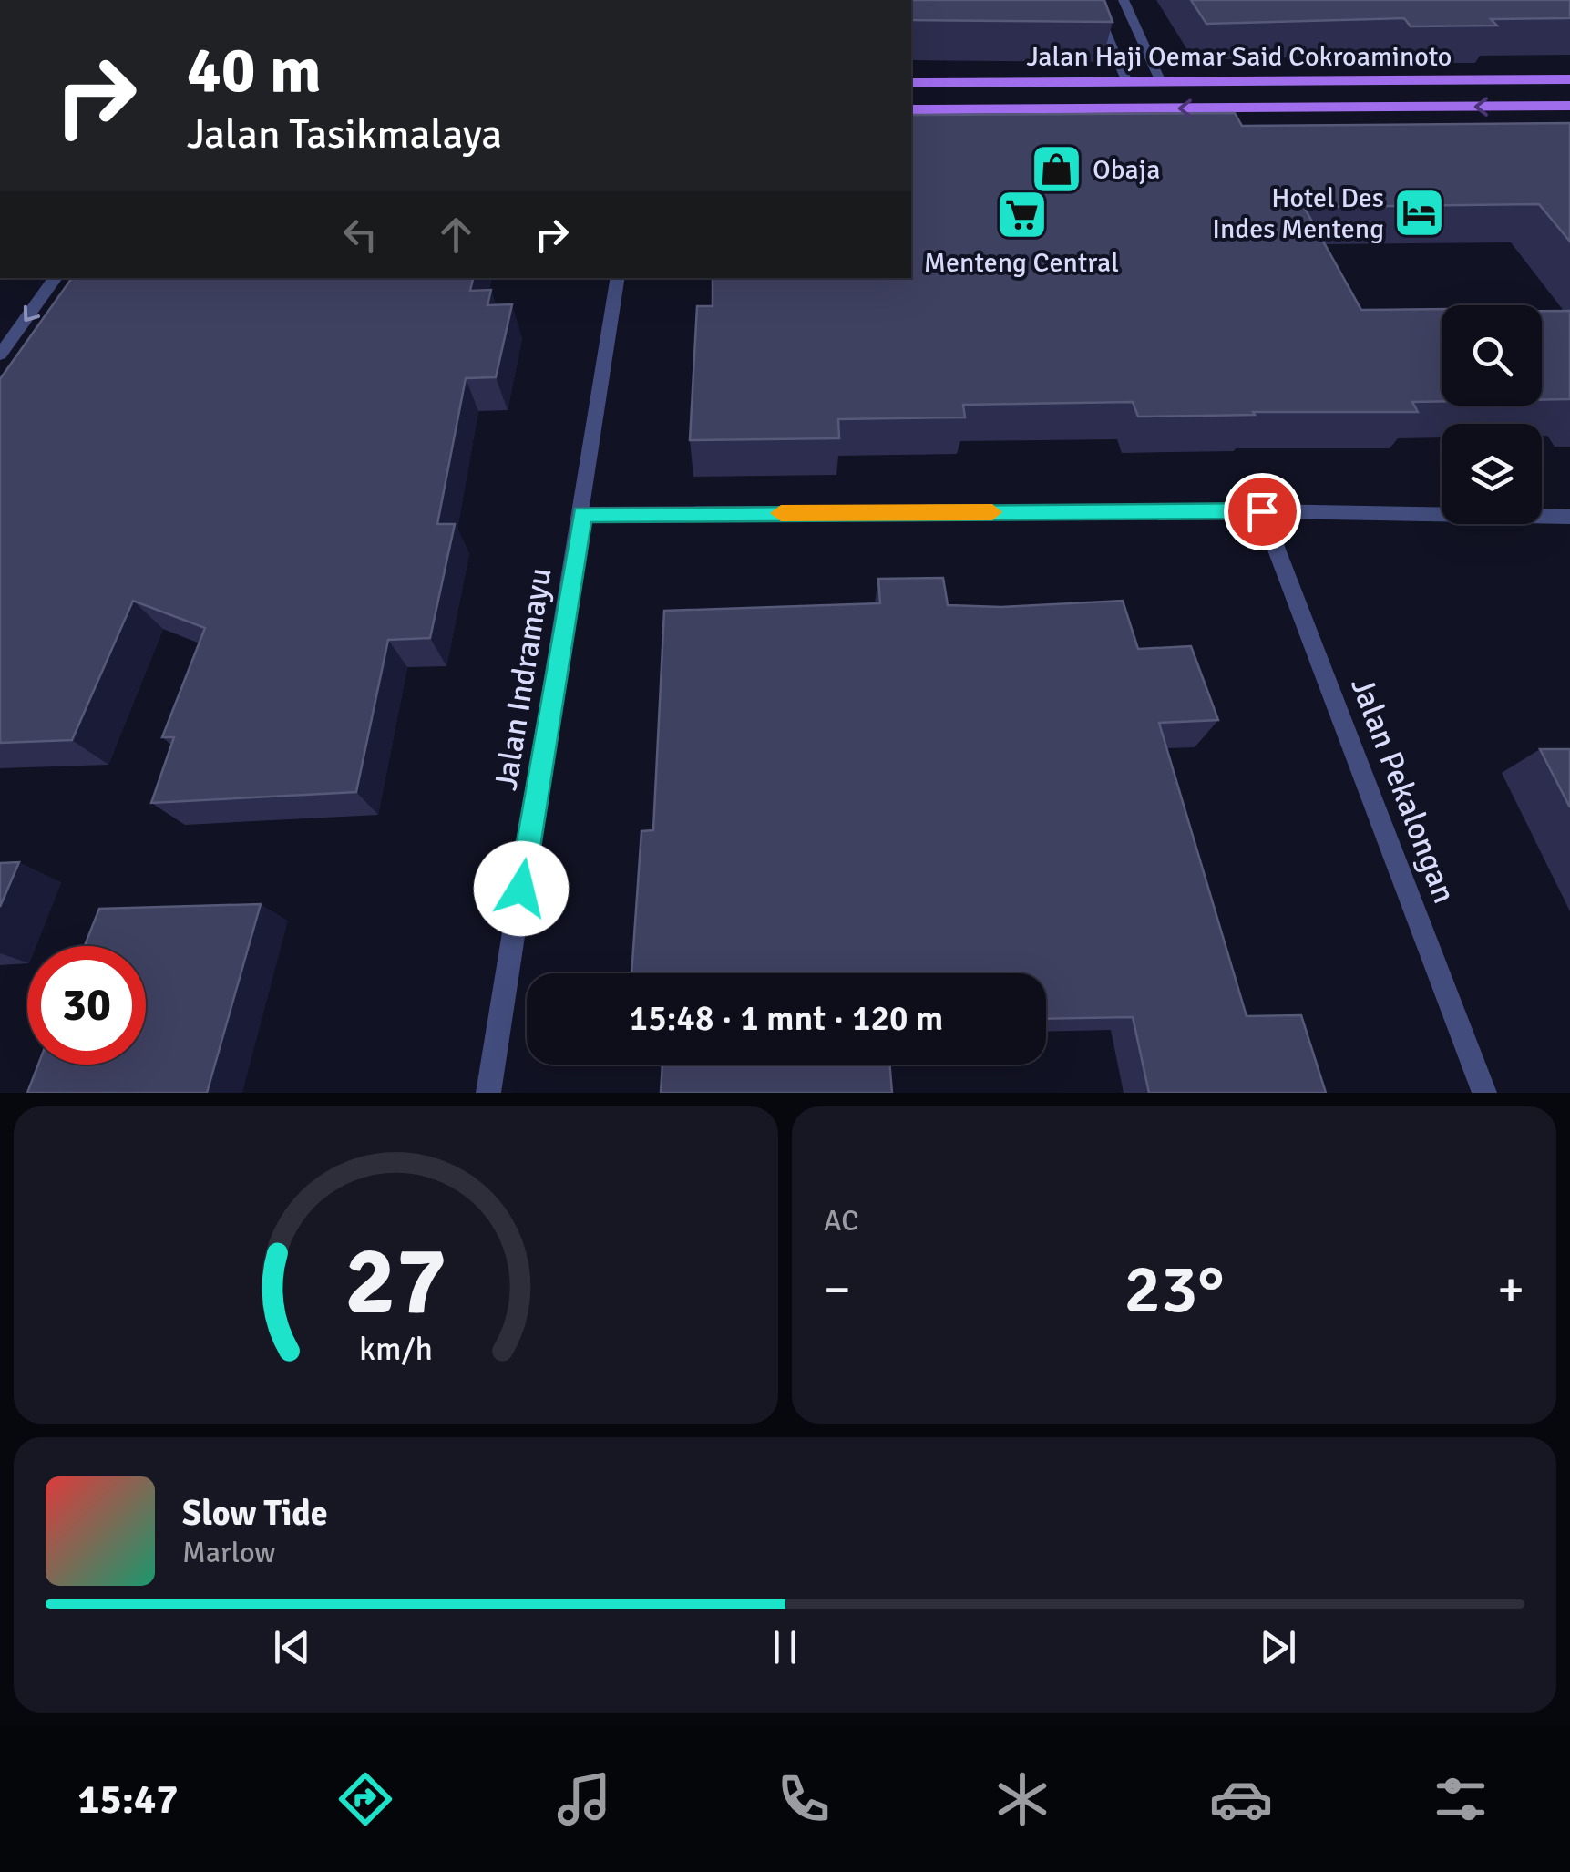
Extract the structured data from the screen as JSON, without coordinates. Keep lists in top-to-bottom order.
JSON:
{
  "streets": {
    "main road": ["Jalan Haji Oemar Said Cokroaminoto"],
    "street": ["Jalan Indramayu", "Jalan Pekalongan"]
  },
  "places": {
    "shop": ["Obaja"],
    "hotel": ["Hotel Des Indes Menteng"],
    "supermarket": ["Menteng Central"]
  },
  "page": {
    "turn": ["40 m", "Jalan Tasikmalaya"],
    "limit": "30",
    "trip": "15:48 · 1 mnt · 120 m",
    "tile": "AC",
    "heat": ["−", "23°", "+"],
    "song": ["Slow Tide", "Marlow"],
    "tabs": "15:47",
    "gauge": ["27", "km/h"]
  }
}
